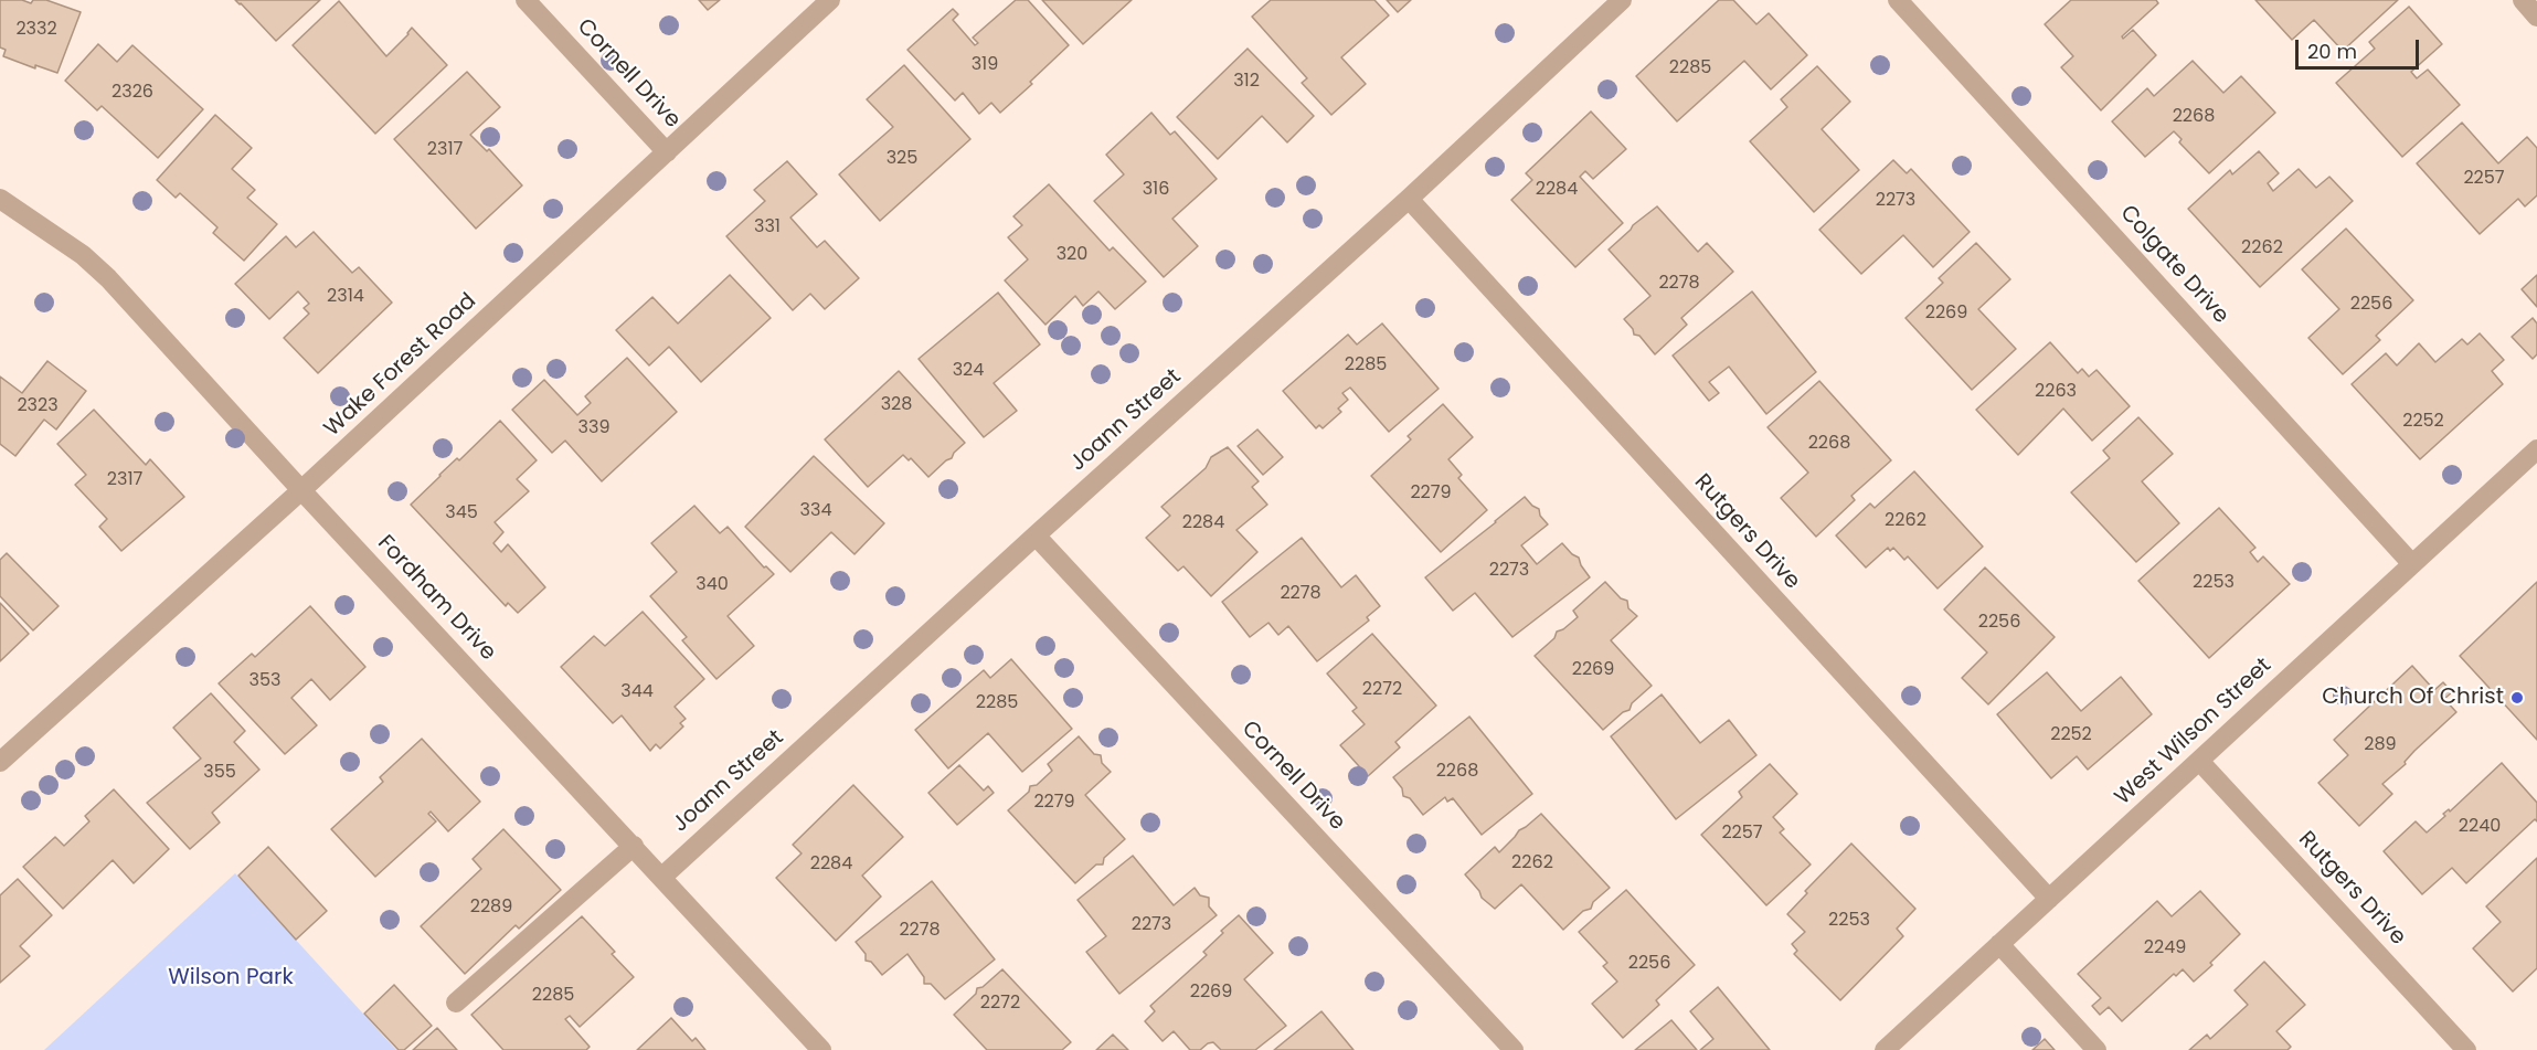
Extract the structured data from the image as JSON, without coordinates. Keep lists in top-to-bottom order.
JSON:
{
  "streets": {
    "street": [
      "Cornell Drive",
      "Colgate Drive",
      "Wake Forest Road",
      "Joann Street",
      "Rutgers Drive",
      "Fordham Drive",
      "West Wilson Street"
    ]
  },
  "crossings": [
    ["Cornell Drive", "Wake Forest Road"],
    ["Cornell Drive", "Joann Street"],
    ["Colgate Drive", "West Wilson Street"],
    ["Wake Forest Road", "Fordham Drive"],
    ["Joann Street", "Rutgers Drive"],
    ["Joann Street", "Fordham Drive"],
    ["Rutgers Drive", "West Wilson Street"]
  ],
  "parks": ["Wilson Park"],
  "places": ["Church Of Christ"],
  "house_numbers": [
    "2332",
    "319",
    "2285",
    "312",
    "2326",
    "2268",
    "2317",
    "325",
    "2257",
    "316",
    "2284",
    "2273",
    "331",
    "2262",
    "320",
    "2278",
    "2314",
    "2256",
    "2269",
    "2285",
    "324",
    "2263",
    "328",
    "2323",
    "2252",
    "339",
    "2268",
    "2317",
    "2279",
    "334",
    "345",
    "2262",
    "2284",
    "2273",
    "2253",
    "340",
    "2278",
    "2256",
    "2269",
    "353",
    "2272",
    "344",
    "2285",
    "2252",
    "289",
    "2268",
    "355",
    "2279",
    "2240",
    "2257",
    "2262",
    "2284",
    "2289",
    "2253",
    "2273",
    "2278",
    "2249",
    "2256",
    "2269",
    "2285",
    "2272"
  ],
  "scale_bar": "20 m"
}
